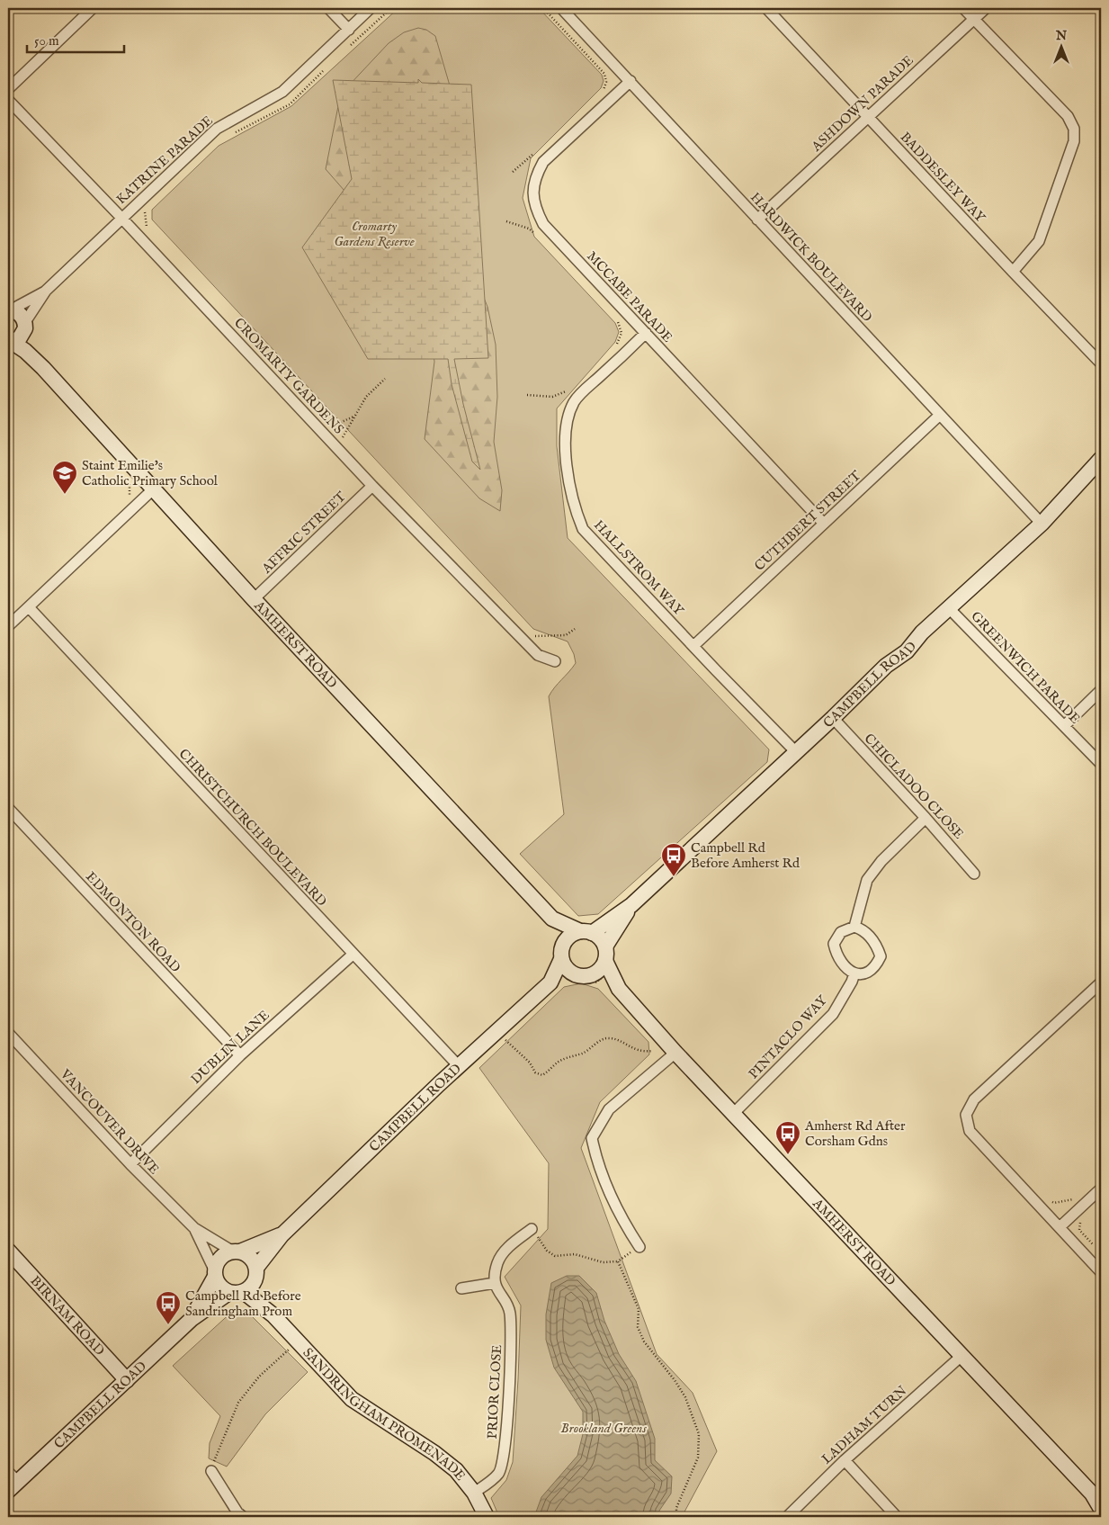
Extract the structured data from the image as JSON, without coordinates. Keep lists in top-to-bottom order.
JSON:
{
  "streets": {
    "street": [
      "ASHDOWN PARADE",
      "KATRINE PARADE",
      "BADDESLEY WAY",
      "HARDWICK BOULEVARD",
      "MCCABE PARADE",
      "CROMARTY GARDENS",
      "CUTHBERT STREET",
      "AFFRIC STREET",
      "HALLSTROM WAY",
      "AMHERST ROAD",
      "GREENWICH PARADE",
      "CAMPBELL ROAD",
      "CHICLADOO CLOSE",
      "CHRISTCHURCH BOULEVARD",
      "EDMONTON ROAD",
      "PINTACLO WAY",
      "DUBLIN LANE",
      "VANCOUVER DRIVE",
      "BIRNAM ROAD",
      "PRIOR CLOSE",
      "SANDRINGHAM PROMENADE",
      "LADHAM TURN"
    ]
  },
  "crossings": [
    ["ASHDOWN PARADE", "BADDESLEY WAY"],
    ["ASHDOWN PARADE", "HARDWICK BOULEVARD"],
    ["KATRINE PARADE", "CROMARTY GARDENS"],
    ["KATRINE PARADE", "AMHERST ROAD"],
    ["HARDWICK BOULEVARD", "MCCABE PARADE"],
    ["HARDWICK BOULEVARD", "CUTHBERT STREET"],
    ["HARDWICK BOULEVARD", "CAMPBELL ROAD"],
    ["MCCABE PARADE", "CUTHBERT STREET"],
    ["MCCABE PARADE", "HALLSTROM WAY"],
    ["CROMARTY GARDENS", "AFFRIC STREET"],
    ["CUTHBERT STREET", "HALLSTROM WAY"],
    ["AFFRIC STREET", "AMHERST ROAD"],
    ["HALLSTROM WAY", "CAMPBELL ROAD"],
    ["AMHERST ROAD", "CAMPBELL ROAD"],
    ["AMHERST ROAD", "PINTACLO WAY"],
    ["AMHERST ROAD", "LADHAM TURN"],
    ["GREENWICH PARADE", "CAMPBELL ROAD"],
    ["CAMPBELL ROAD", "CHICLADOO CLOSE"],
    ["CAMPBELL ROAD", "CHRISTCHURCH BOULEVARD"],
    ["CAMPBELL ROAD", "VANCOUVER DRIVE"],
    ["CAMPBELL ROAD", "BIRNAM ROAD"],
    ["CAMPBELL ROAD", "SANDRINGHAM PROMENADE"],
    ["CHRISTCHURCH BOULEVARD", "DUBLIN LANE"],
    ["EDMONTON ROAD", "DUBLIN LANE"],
    ["DUBLIN LANE", "VANCOUVER DRIVE"],
    ["VANCOUVER DRIVE", "SANDRINGHAM PROMENADE"],
    ["PRIOR CLOSE", "SANDRINGHAM PROMENADE"]
  ],
  "parks": ["Cromarty Gardens Reserve", "Brookland Greens"],
  "places": {
    "school or university": ["Staint Emilie's Catholic Primary School"],
    "bus stop": ["Campbell Rd Before Amherst Rd", "Amherst Rd After Corsham Gdns", "Campbell Rd Before Sandringham Prom"]
  },
  "scale_bar": "50 m",
  "north": "top"
}
